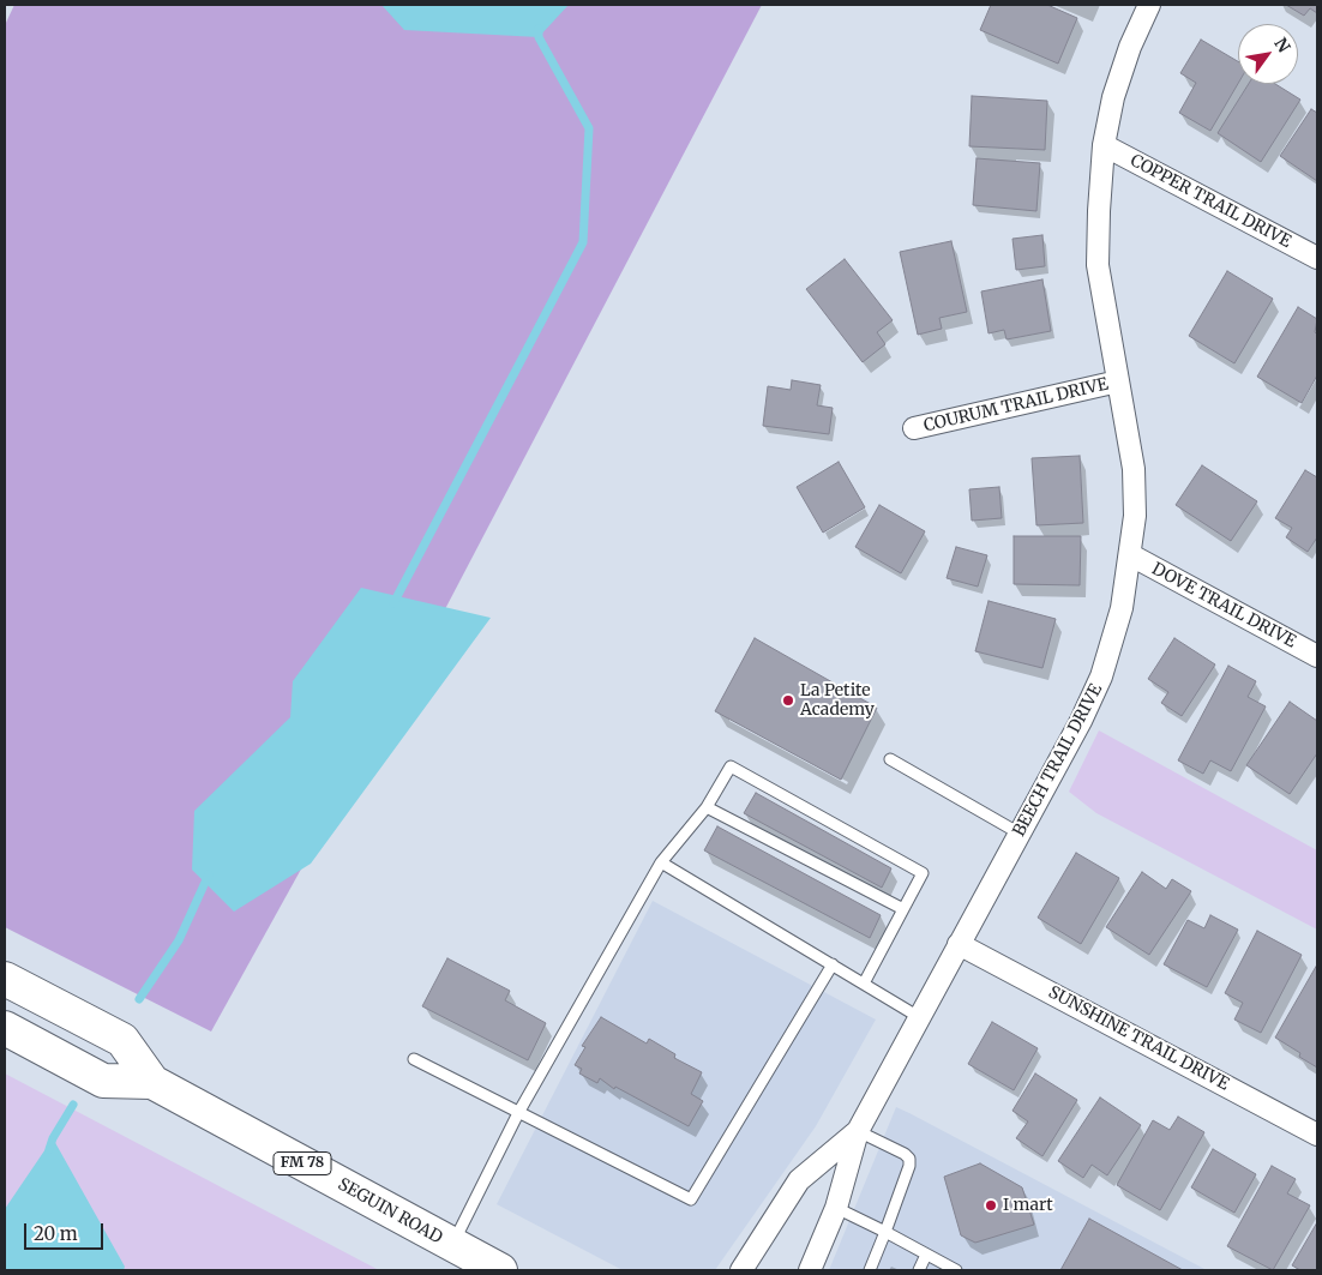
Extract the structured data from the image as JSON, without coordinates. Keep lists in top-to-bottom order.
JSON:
{
  "streets": {
    "main road": ["FM 78", "SEGUIN ROAD"],
    "street": [
      "COPPER TRAIL DRIVE",
      "COURUM TRAIL DRIVE",
      "DOVE TRAIL DRIVE",
      "BEECH TRAIL DRIVE",
      "SUNSHINE TRAIL DRIVE"
    ]
  },
  "crossings": [
    ["COPPER TRAIL DRIVE", "BEECH TRAIL DRIVE"],
    ["COURUM TRAIL DRIVE", "BEECH TRAIL DRIVE"],
    ["DOVE TRAIL DRIVE", "BEECH TRAIL DRIVE"],
    ["BEECH TRAIL DRIVE", "SUNSHINE TRAIL DRIVE"]
  ],
  "places": ["La Petite Academy", "I mart"],
  "scale_bar": "20 m",
  "north": "top right"
}
